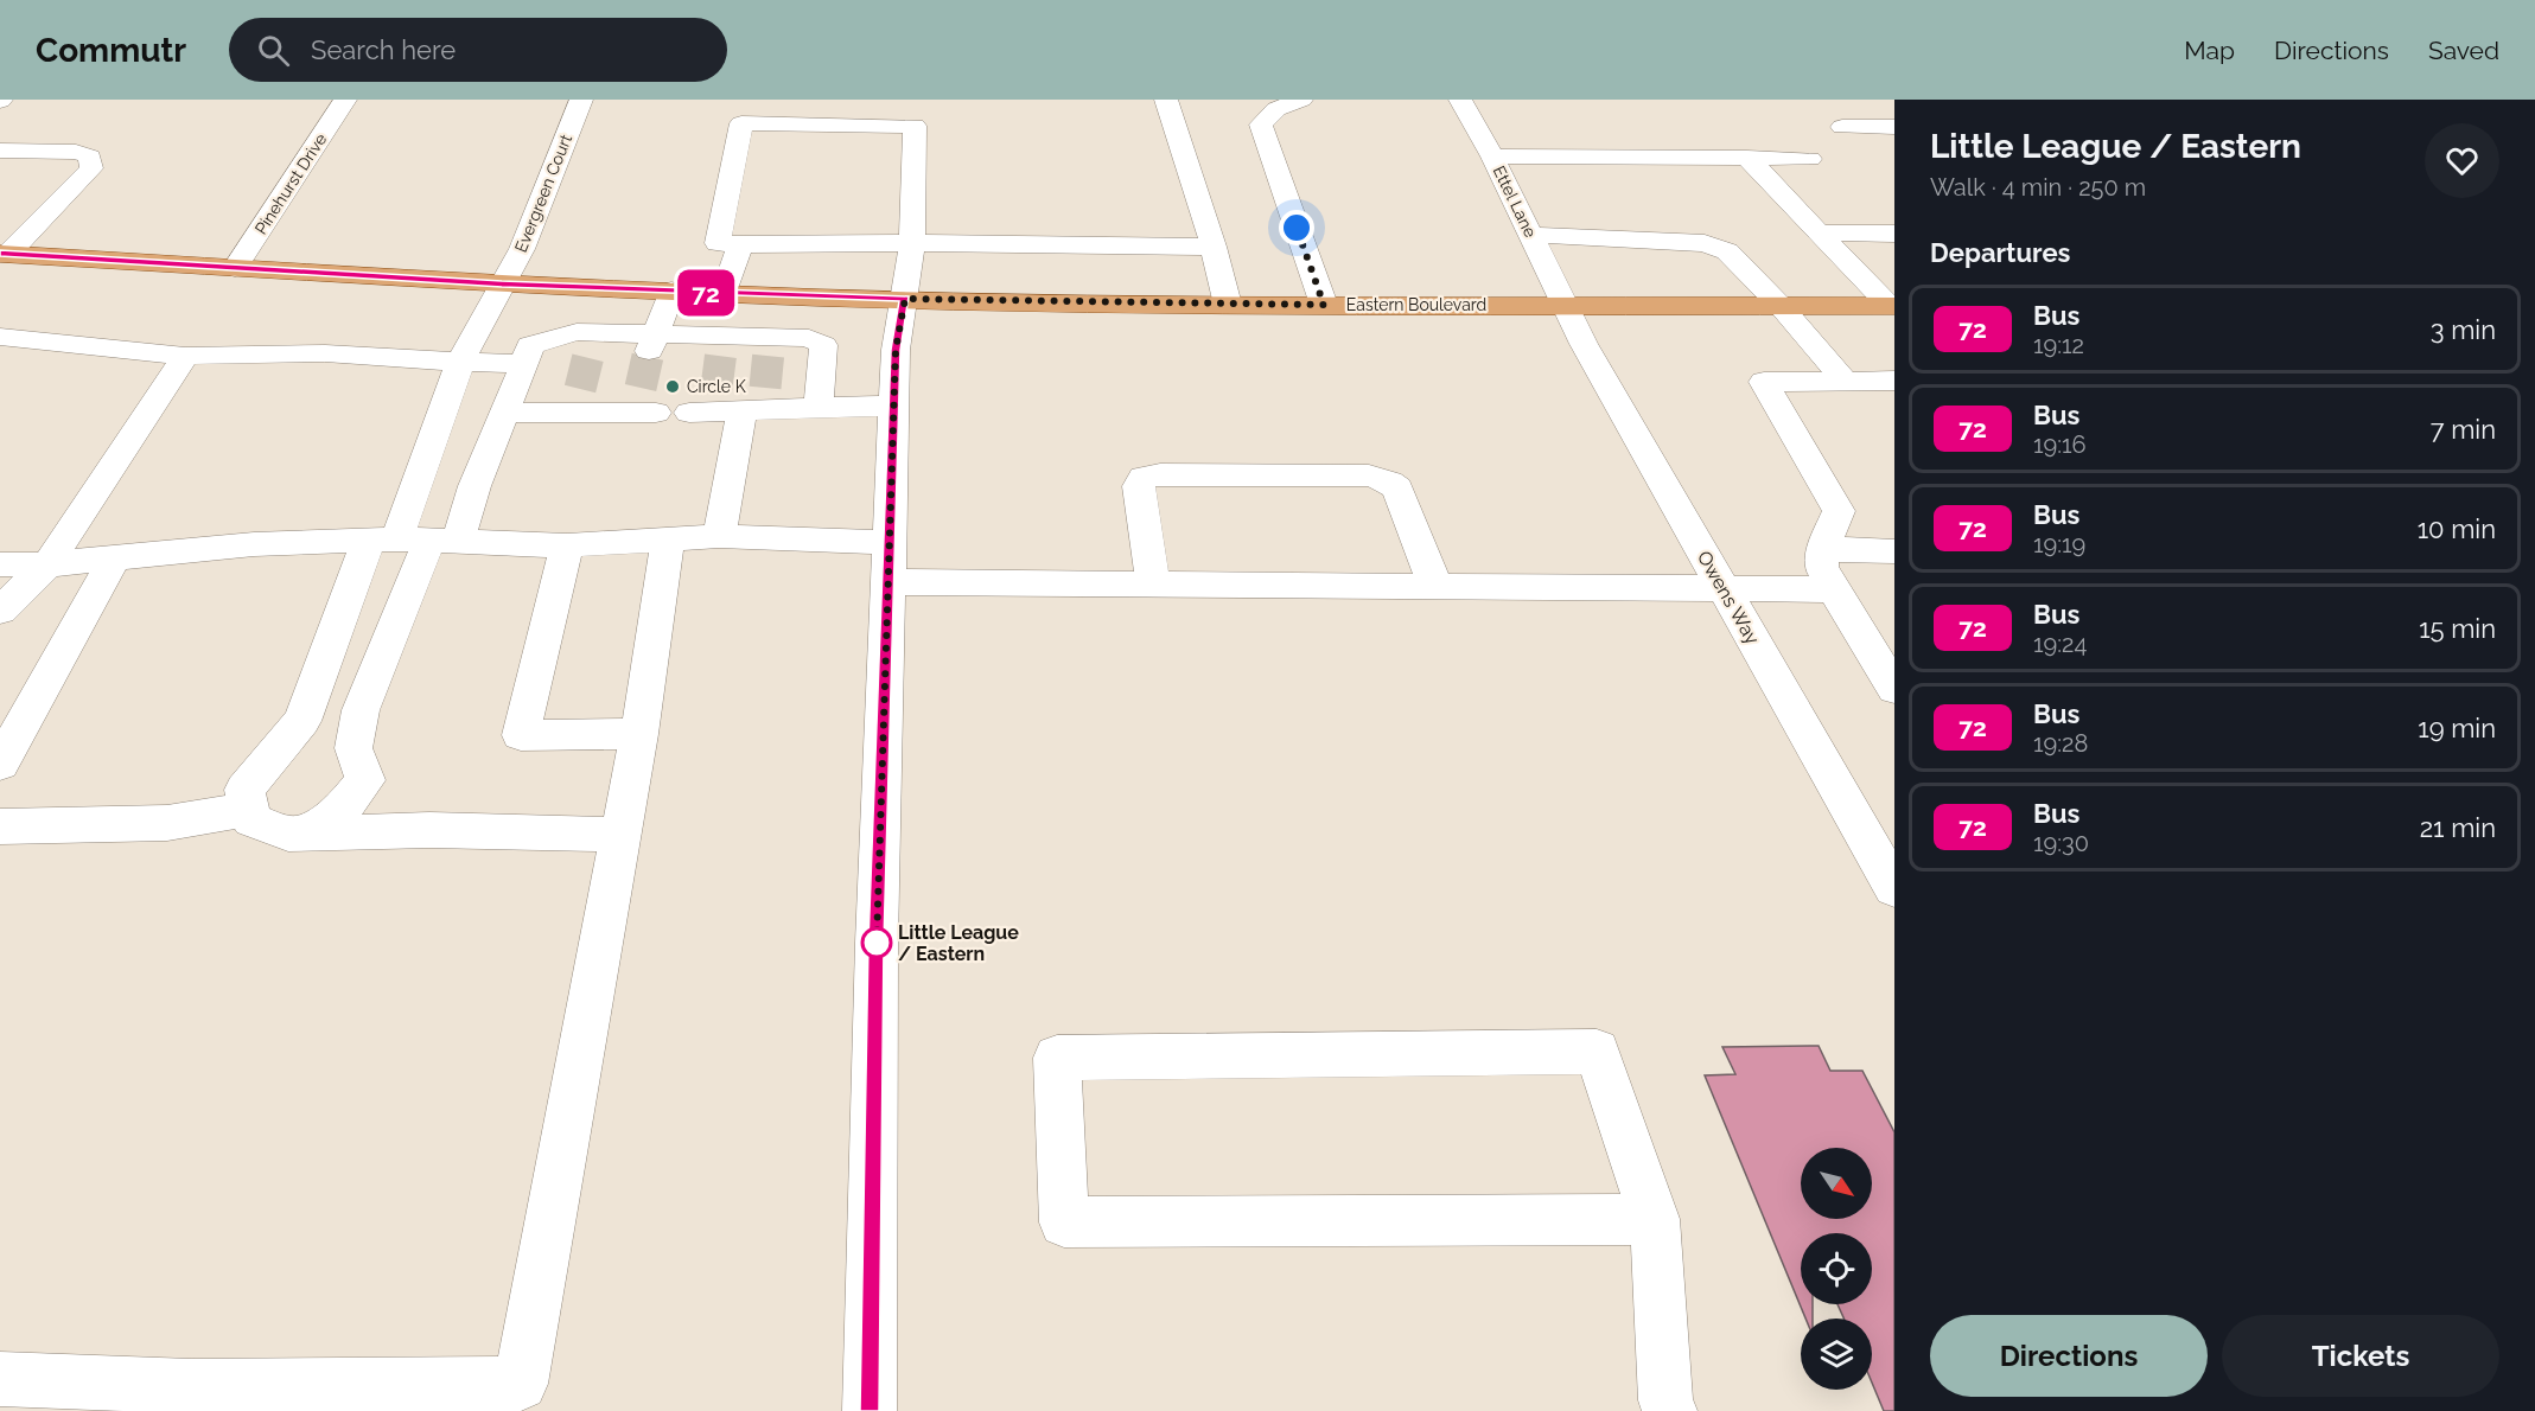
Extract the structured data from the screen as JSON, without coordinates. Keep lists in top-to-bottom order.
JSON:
{
  "streets": {
    "main road": ["Eastern Boulevard"],
    "street": [
      "Pinehurst Drive",
      "Evergreen Court",
      "Ettel Lane",
      "Owens Way"
    ]
  },
  "crossings": [
    ["Pinehurst Drive", "Eastern Boulevard"],
    ["Evergreen Court", "Eastern Boulevard"],
    ["Ettel Lane", "Eastern Boulevard"],
    ["Ettel Lane", "Owens Way"],
    ["Eastern Boulevard", "Owens Way"]
  ],
  "places": ["Circle K", "Little League / Eastern"],
  "lines": ["bus line 72"],
  "north": "bottom right",
  "page": {
    "header": "Commutr",
    "search": "Search here",
    "nav": ["Map", "Directions", "Saved"],
    "on_map": "72",
    "heading": [
      ["Little League / Eastern", "Walk · 4 min · 250 m"],
      "Departures"
    ],
    "list": [
      {
        "mark": "72",
        "name": "Bus",
        "note": "19:12",
        "value": "3 min"
      },
      {
        "mark": "72",
        "name": "Bus",
        "note": "19:16",
        "value": "7 min"
      },
      {
        "mark": "72",
        "name": "Bus",
        "note": "19:19",
        "value": "10 min"
      },
      {
        "mark": "72",
        "name": "Bus",
        "note": "19:24",
        "value": "15 min"
      },
      {
        "mark": "72",
        "name": "Bus",
        "note": "19:28",
        "value": "19 min"
      },
      {
        "mark": "72",
        "name": "Bus",
        "note": "19:30",
        "value": "21 min"
      }
    ],
    "buttons": ["Directions", "Tickets"]
  }
}
